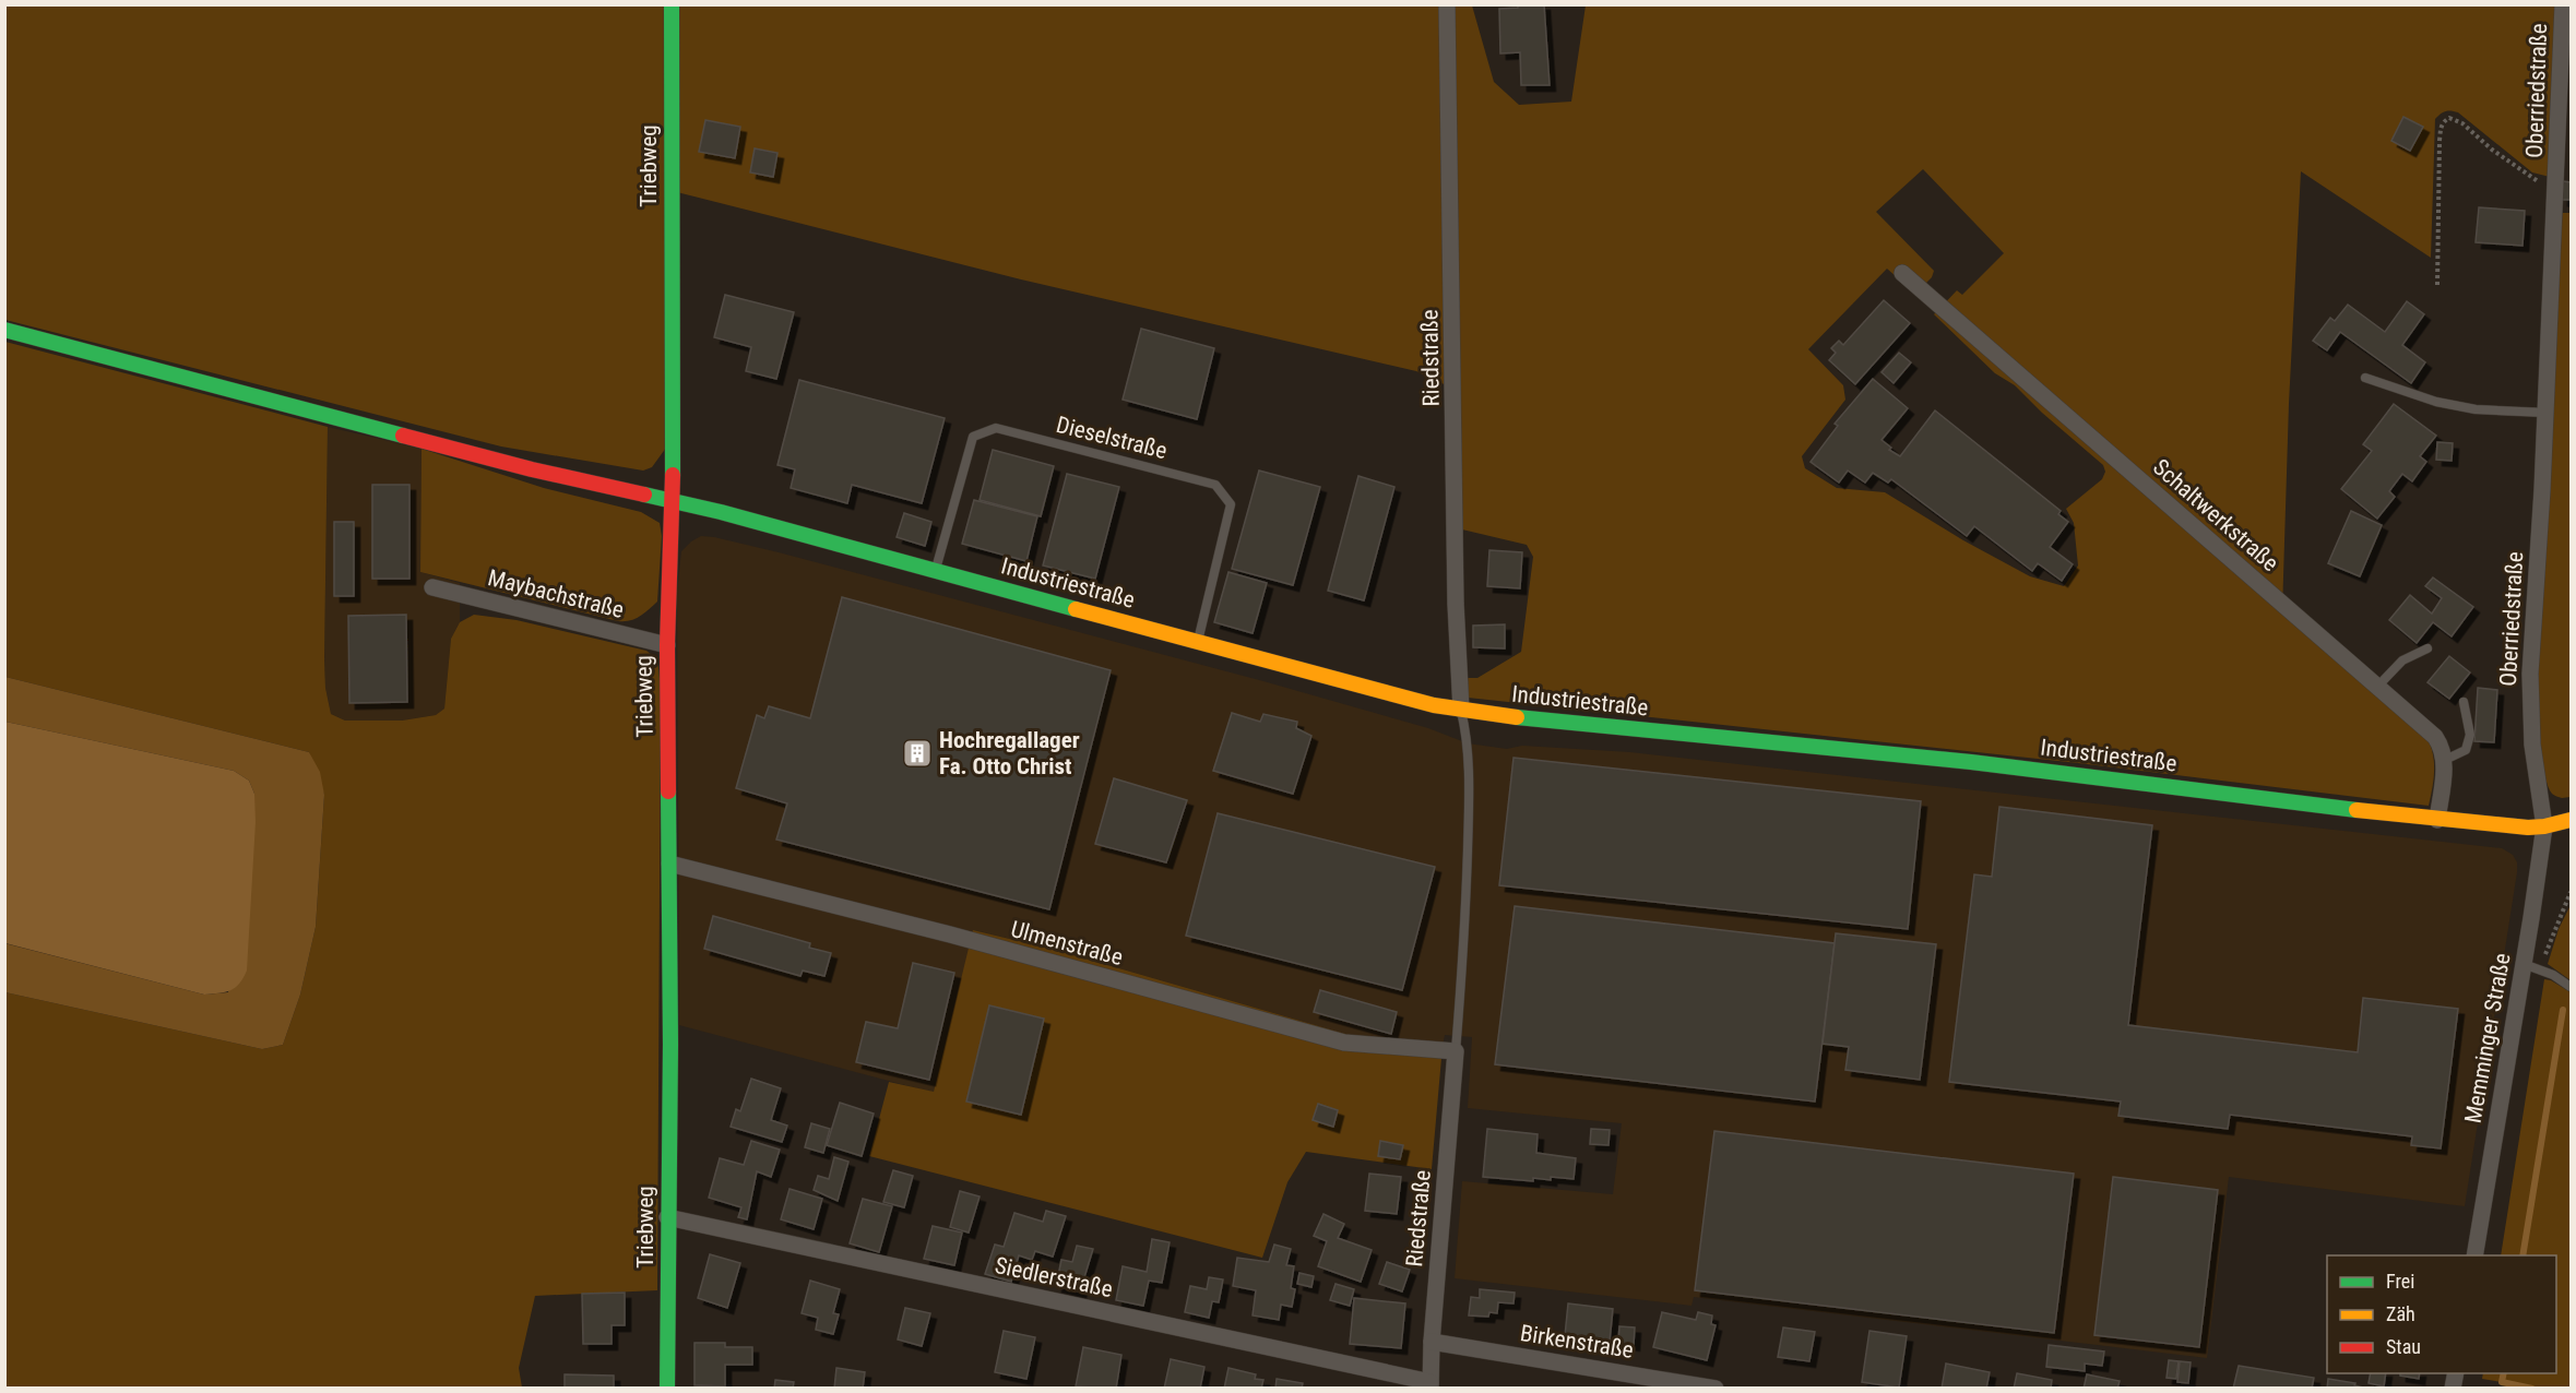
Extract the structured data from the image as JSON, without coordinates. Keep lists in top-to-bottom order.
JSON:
{
  "streets": {
    "street": [
      "Oberriedstraße",
      "Triebweg",
      "Riedstraße",
      "Schaltwerkstraße",
      "Industriestraße",
      "Maybachstraße",
      "Ulmenstraße",
      "Memminger Straße",
      "Siedlerstraße",
      "Birkenstraße"
    ],
    "lane": ["Dieselstraße"]
  },
  "crossings": [
    ["Oberriedstraße", "Industriestraße"],
    ["Oberriedstraße", "Memminger Straße"],
    ["Triebweg", "Industriestraße"],
    ["Triebweg", "Maybachstraße"],
    ["Triebweg", "Ulmenstraße"],
    ["Triebweg", "Siedlerstraße"],
    ["Riedstraße", "Industriestraße"],
    ["Riedstraße", "Ulmenstraße"],
    ["Riedstraße", "Siedlerstraße"],
    ["Riedstraße", "Birkenstraße"],
    ["Dieselstraße", "Industriestraße"],
    ["Industriestraße", "Memminger Straße"]
  ],
  "places": {
    "building": ["Hochregallager Fa. Otto Christ"]
  },
  "legend": ["Frei", "Zäh", "Stau"]
}
